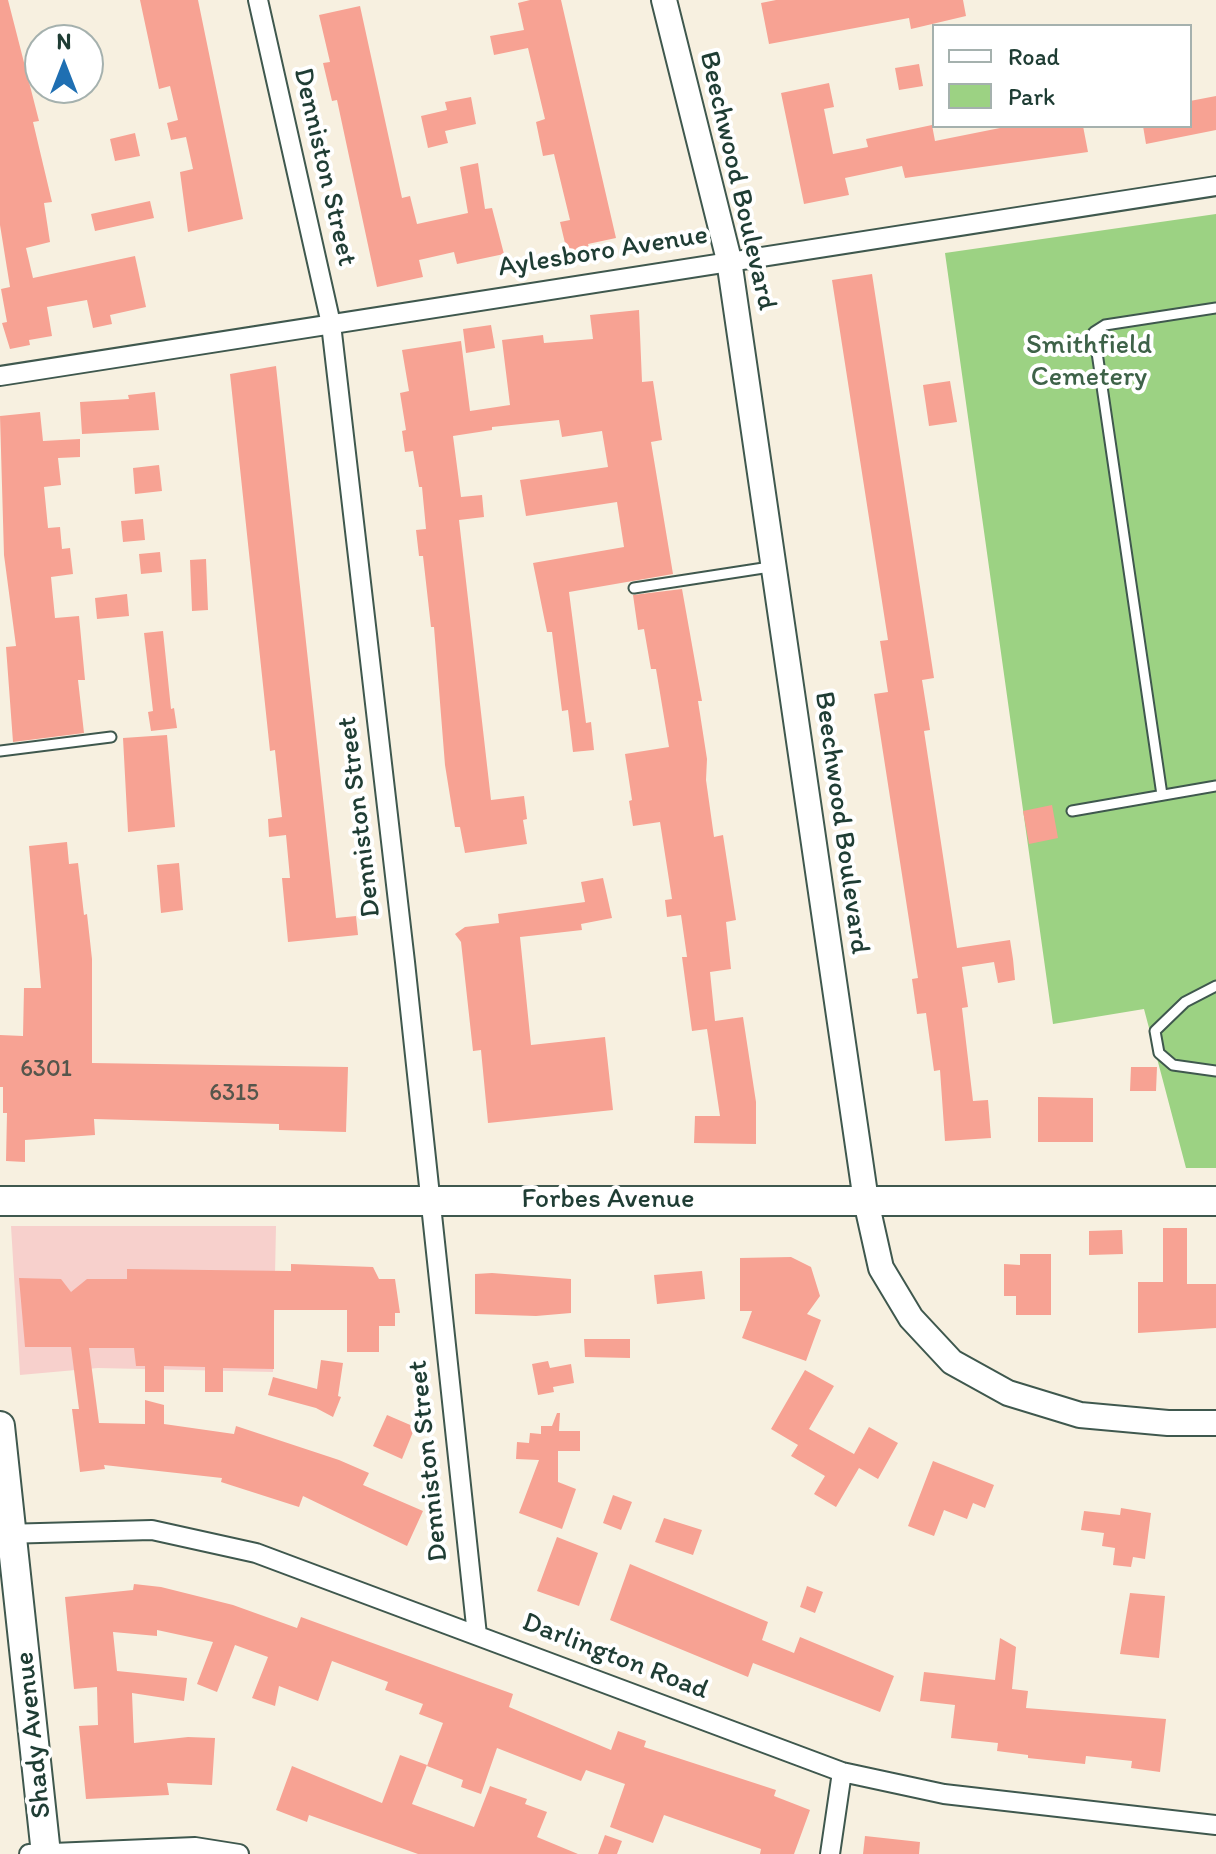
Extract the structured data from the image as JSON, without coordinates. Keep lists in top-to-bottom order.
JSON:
{
  "streets": {
    "main road": ["Beechwood Boulevard", "Forbes Avenue", "Shady Avenue"],
    "street": ["Denniston Street", "Aylesboro Avenue", "Darlington Road"]
  },
  "crossings": [
    ["Denniston Street", "Aylesboro Avenue"],
    ["Denniston Street", "Forbes Avenue"],
    ["Denniston Street", "Darlington Road"],
    ["Beechwood Boulevard", "Aylesboro Avenue"],
    ["Beechwood Boulevard", "Forbes Avenue"],
    ["Darlington Road", "Shady Avenue"]
  ],
  "parks": ["Smithfield Cemetery"],
  "house_numbers": ["6301", "6315"],
  "legend": ["Road", "Park"],
  "north": "top"
}
